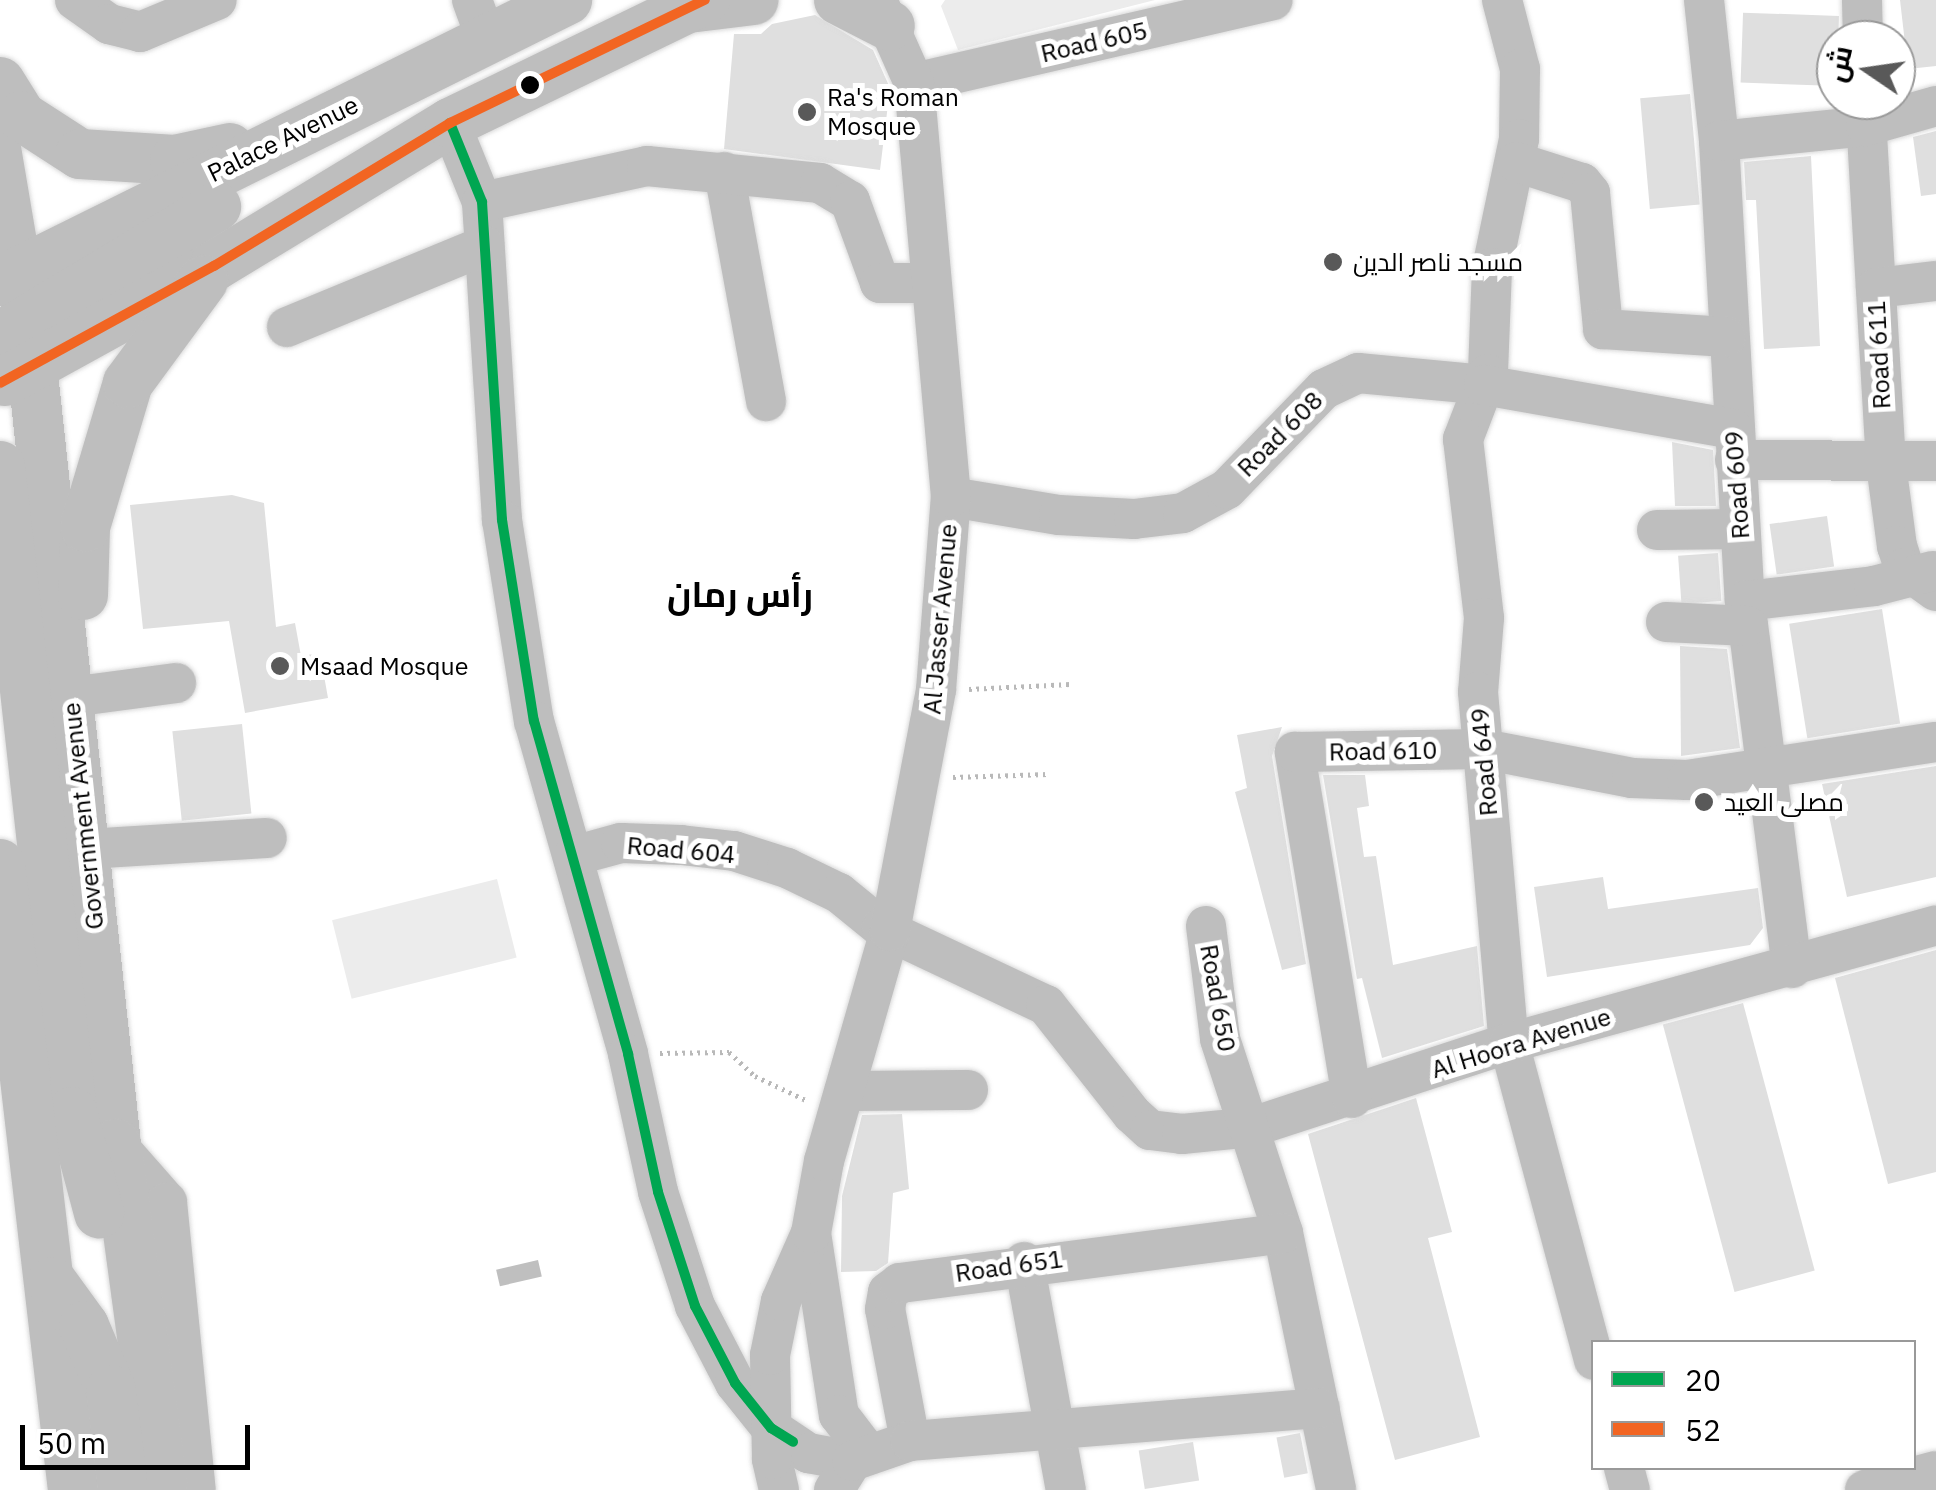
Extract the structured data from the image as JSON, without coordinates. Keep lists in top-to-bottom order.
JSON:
{
  "streets": {
    "main road": ["Palace Avenue", "Government Avenue"],
    "street": [
      "Road 605",
      "Road 611",
      "Road 608",
      "Road 609",
      "Al Jasser Avenue",
      "Road 610",
      "Road 649",
      "Road 604",
      "Road 650",
      "Al Hoora Avenue",
      "Road 651"
    ]
  },
  "crossings": [
    ["Road 605", "Al Jasser Avenue"],
    ["Palace Avenue", "Government Avenue"],
    ["Road 611", "Road 608"],
    ["Road 608", "Road 609"],
    ["Road 608", "Al Jasser Avenue"],
    ["Road 608", "Road 649"],
    ["Road 609", "Road 610"],
    ["Road 609", "Al Hoora Avenue"],
    ["Al Jasser Avenue", "Road 604"],
    ["Road 610", "Road 649"],
    ["Road 610", "Al Hoora Avenue"],
    ["Road 649", "Al Hoora Avenue"],
    ["Road 650", "Al Hoora Avenue"]
  ],
  "districts": ["رأس رمان"],
  "places": [
    "Ra's Roman Mosque",
    "مسجد ناصر الدين",
    "Msaad Mosque",
    "مصلى العيد"
  ],
  "lines": ["transit line 52", "transit line 20"],
  "legend": ["20", "52"],
  "scale_bar": "50 m",
  "north": "left"
}
